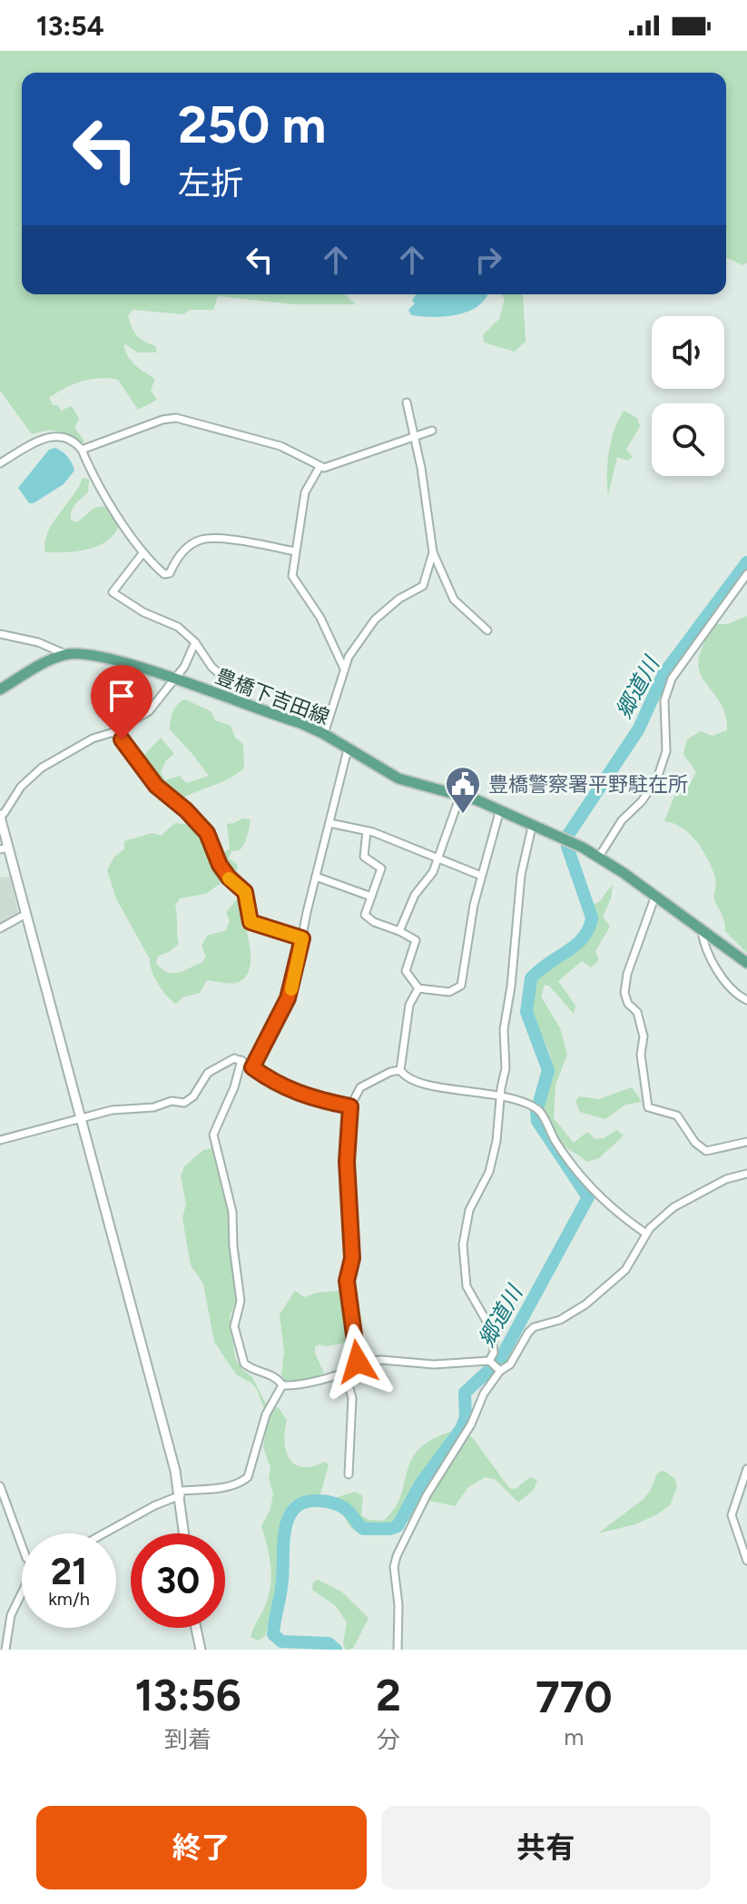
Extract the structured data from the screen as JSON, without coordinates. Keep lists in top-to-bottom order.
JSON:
{
  "streets": {
    "main road": ["豊橋下吉田線"]
  },
  "water": ["郷道川"],
  "places": {
    "public building": ["豊橋警察署平野駐在所"]
  },
  "page": {
    "status": "13:54",
    "turn": ["250 m", "左折"],
    "speed": "21 km/h",
    "limit": "30",
    "eta": [
      "13:56",
      "到着",
      "2",
      "分",
      "770",
      "m"
    ],
    "buttons": ["終了", "共有"]
  }
}
